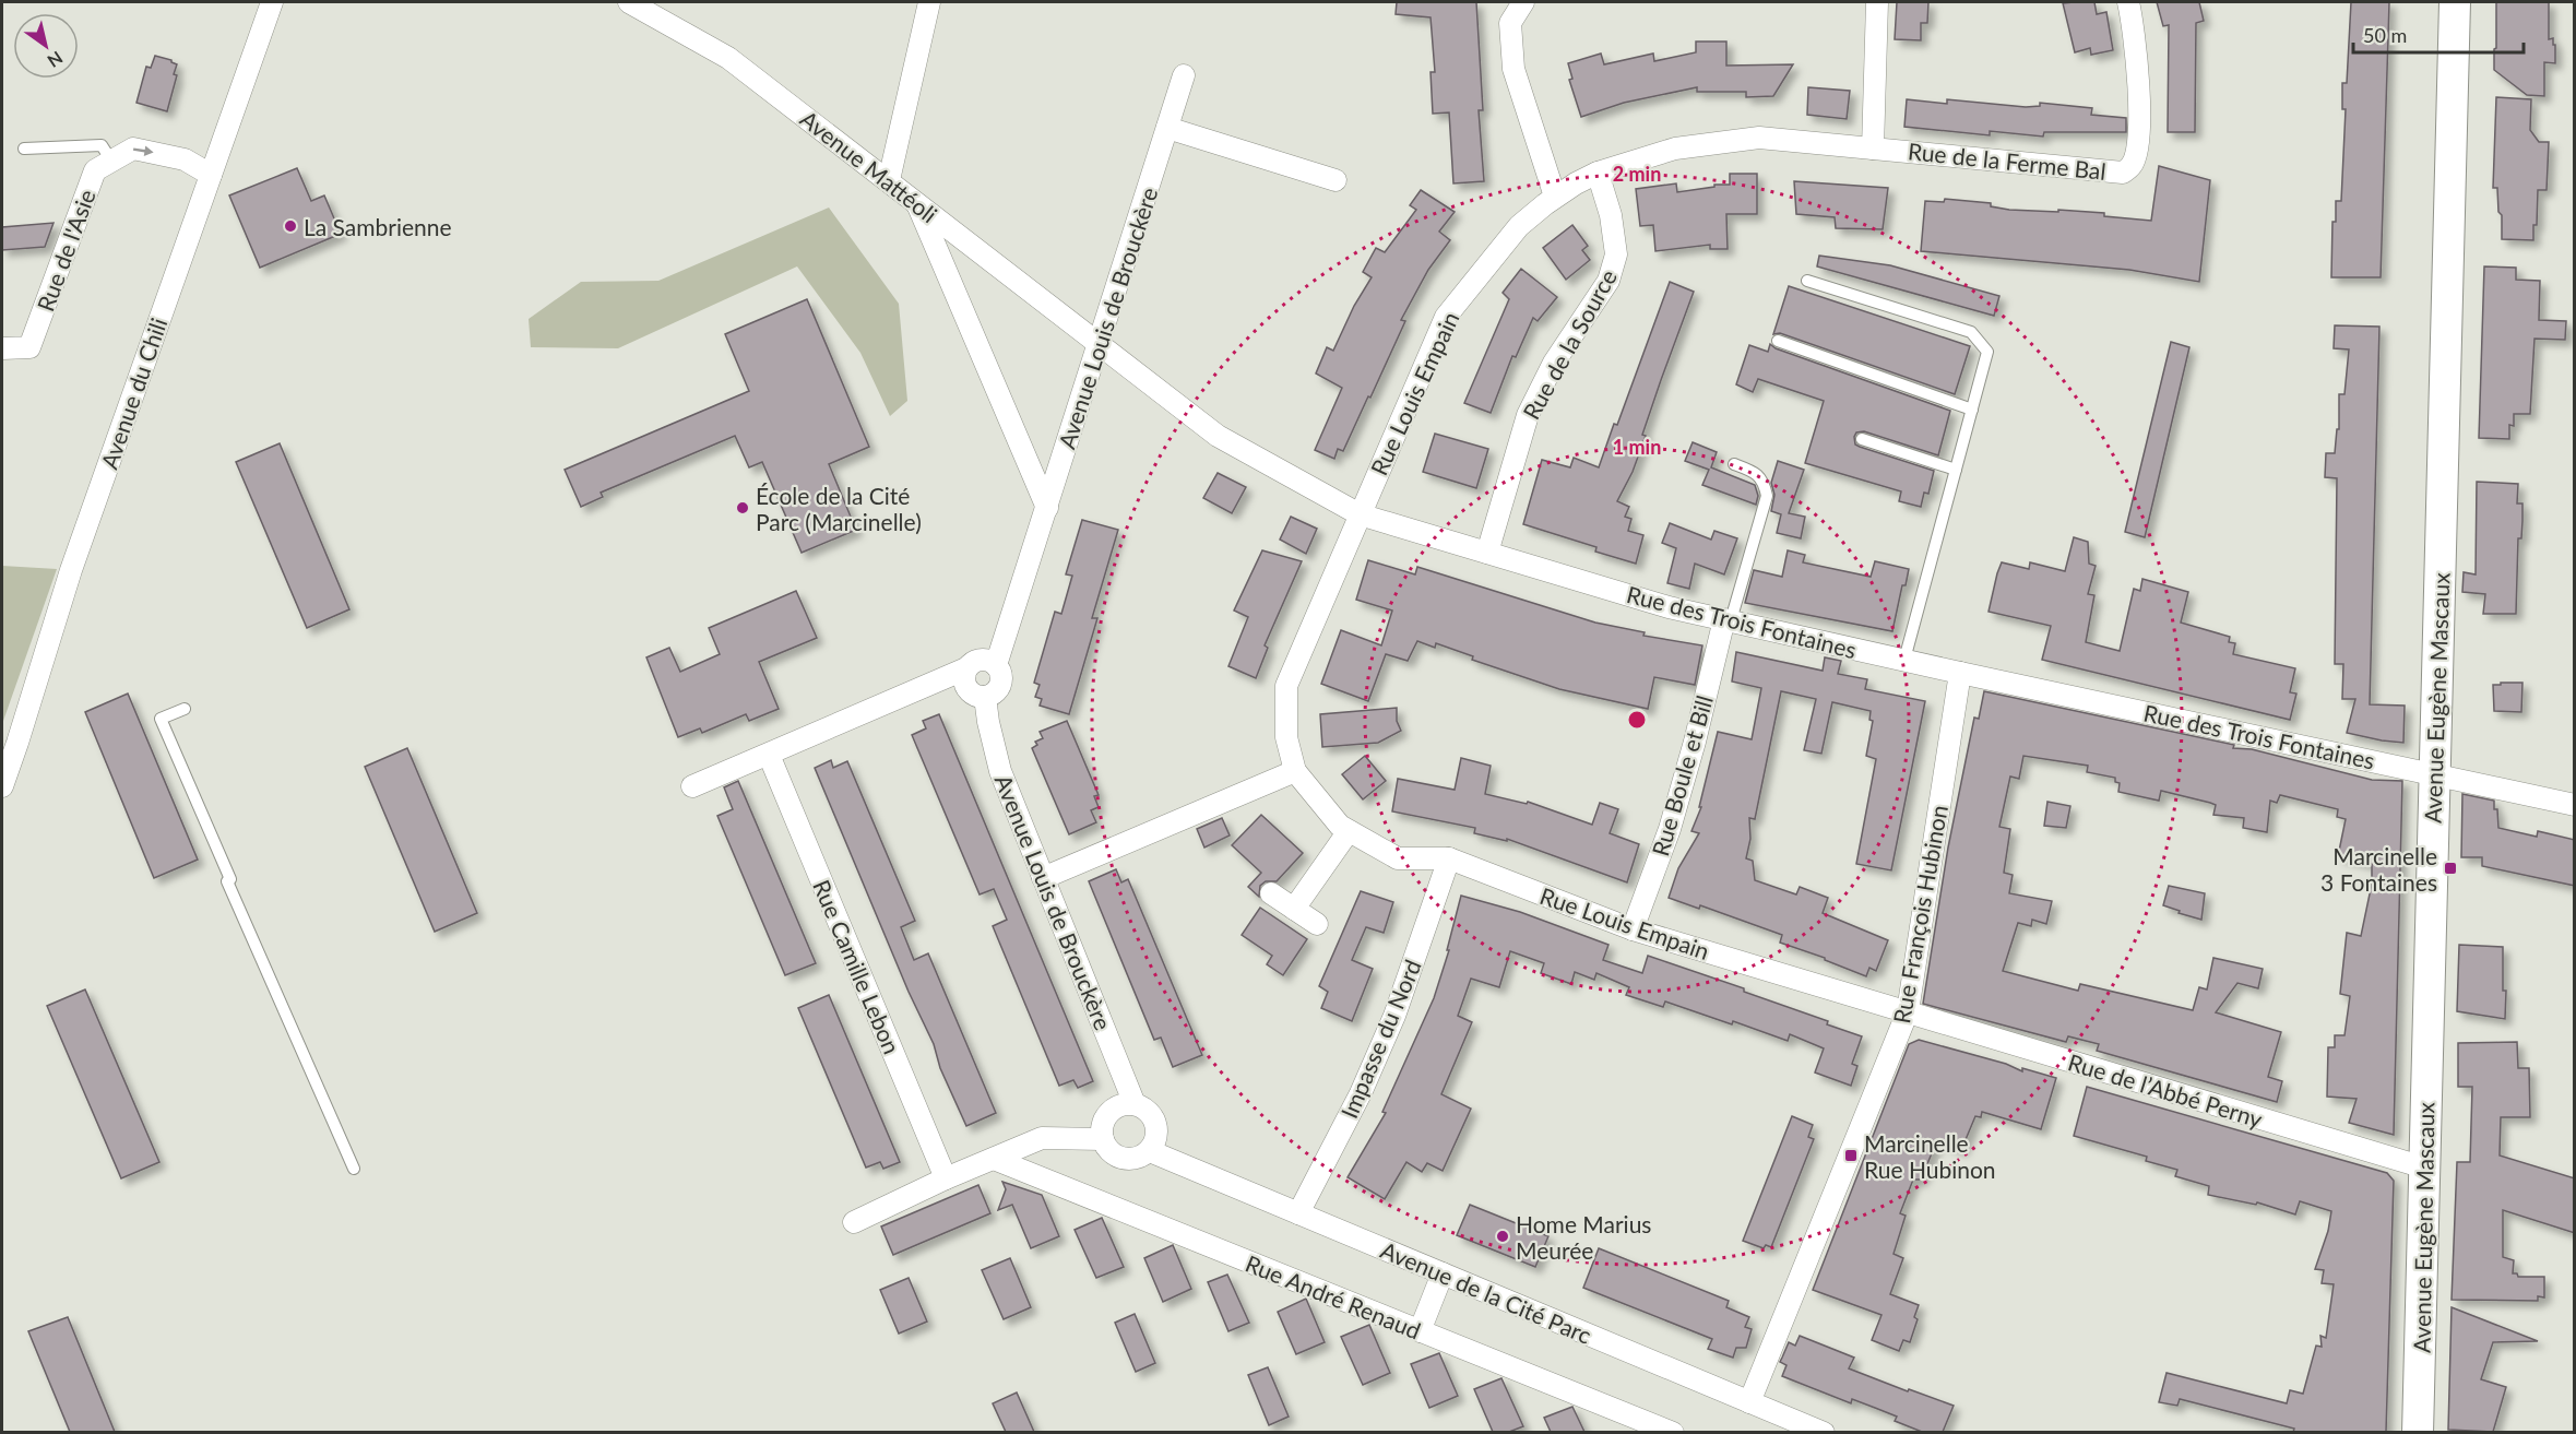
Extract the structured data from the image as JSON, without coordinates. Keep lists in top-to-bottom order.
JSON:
{
  "streets": {
    "main road": ["Avenue Eugène Mascaux"],
    "street": [
      "Rue de la Ferme Bal",
      "Avenue Mattéoli",
      "Rue de l'Asie",
      "Avenue Louis de Brouckère",
      "Rue de la Source",
      "Avenue du Chili",
      "Rue Louis Empain",
      "Rue des Trois Fontaines",
      "Rue Boule et Bill",
      "Rue François Hubinon",
      "Rue Camille Lebon",
      "Impasse du Nord",
      "Rue de l’Abbé Perny",
      "Avenue de la Cité Parc",
      "Rue André Renaud"
    ]
  },
  "crossings": [
    ["Rue de la Ferme Bal", "Rue Louis Empain"],
    ["Avenue Mattéoli", "Avenue Louis de Brouckère"],
    ["Avenue Mattéoli", "Rue des Trois Fontaines"],
    ["Rue de l'Asie", "Avenue du Chili"],
    ["Avenue Louis de Brouckère", "Rue des Trois Fontaines"],
    ["Avenue Louis de Brouckère", "Avenue de la Cité Parc"],
    ["Rue de la Source", "Rue Louis Empain"],
    ["Rue de la Source", "Rue des Trois Fontaines"],
    ["Rue Louis Empain", "Rue des Trois Fontaines"],
    ["Rue Louis Empain", "Rue Boule et Bill"],
    ["Rue Louis Empain", "Rue François Hubinon"],
    ["Rue Louis Empain", "Impasse du Nord"],
    ["Rue Louis Empain", "Rue de l’Abbé Perny"],
    ["Rue des Trois Fontaines", "Avenue Eugène Mascaux"],
    ["Rue des Trois Fontaines", "Rue Boule et Bill"],
    ["Rue des Trois Fontaines", "Rue François Hubinon"],
    ["Avenue Eugène Mascaux", "Rue de l’Abbé Perny"],
    ["Rue François Hubinon", "Rue de l’Abbé Perny"],
    ["Rue François Hubinon", "Avenue de la Cité Parc"],
    ["Impasse du Nord", "Avenue de la Cité Parc"]
  ],
  "places": {
    "other": ["La Sambrienne", "École de la Cité Parc (Marcinelle)", "Home Marius Meurée"],
    "transit": ["Marcinelle 3 Fontaines", "Marcinelle Rue Hubinon"]
  },
  "scale_bar": "50 m",
  "north": "bottom right",
  "rings": ["2 min", "1 min"]
}
